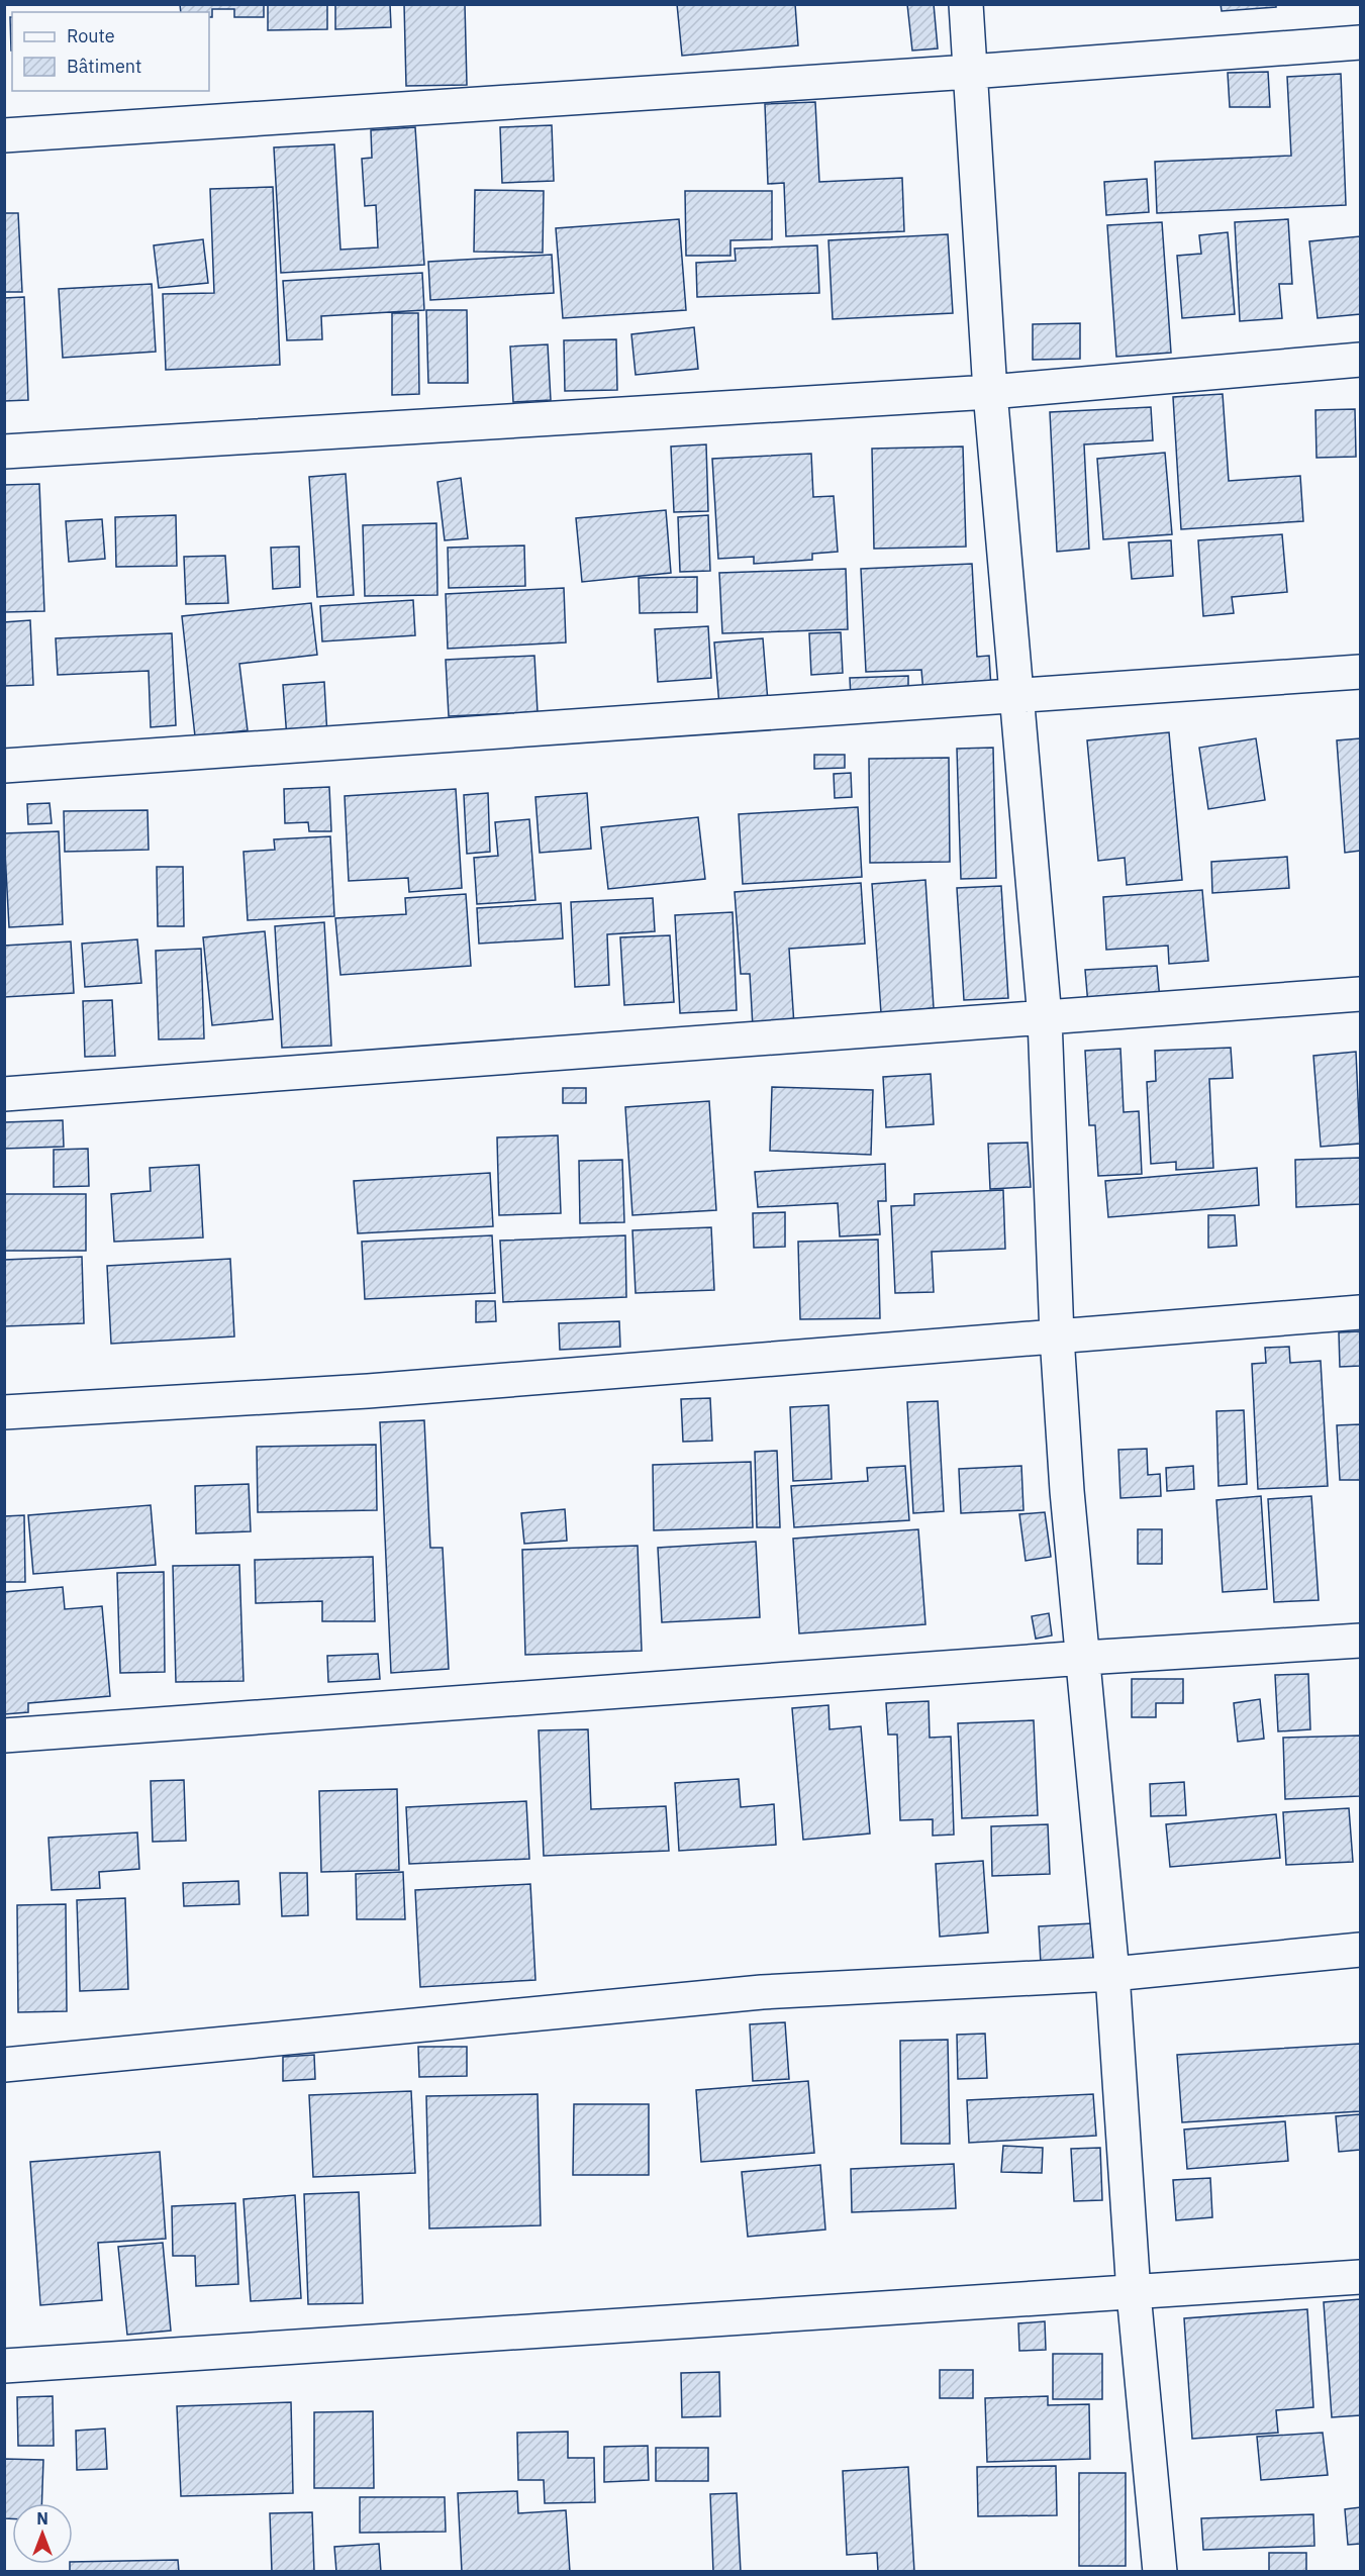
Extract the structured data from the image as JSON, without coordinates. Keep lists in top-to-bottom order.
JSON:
{
  "legend": ["Route", "Bâtiment"],
  "north": "top"
}
